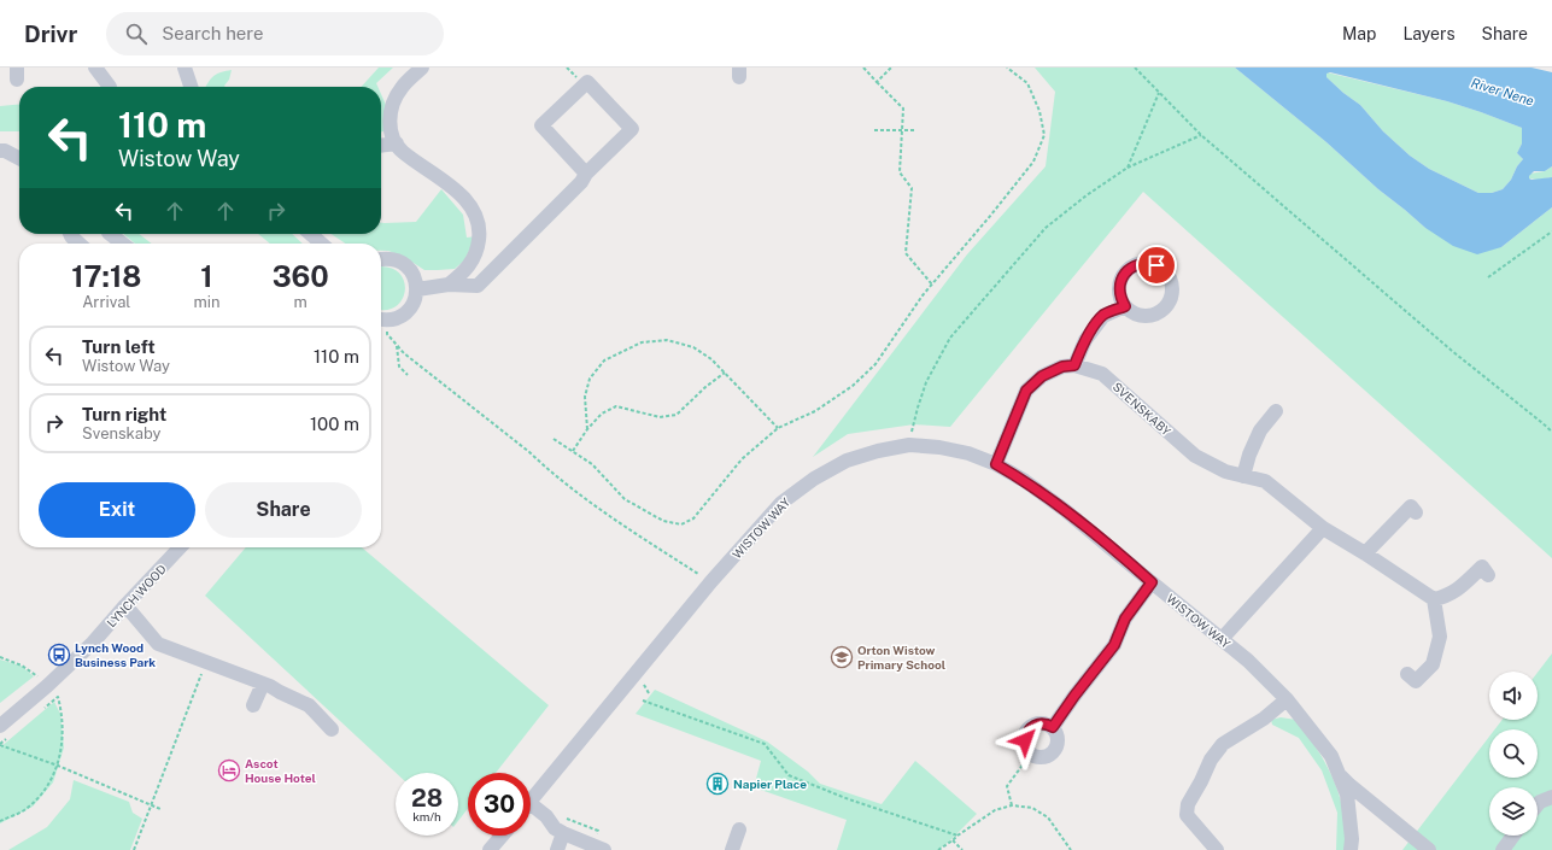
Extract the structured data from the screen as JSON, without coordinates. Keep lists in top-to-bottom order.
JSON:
{
  "streets": {
    "street": ["SVENSKABY", "WISTOW WAY", "LYNCH WOOD"]
  },
  "water": ["River Nene"],
  "places": {
    "bus stop": ["Lynch Wood Business Park"],
    "school or university": ["Orton Wistow Primary School"],
    "hotel": ["Ascot House Hotel"],
    "building": ["Napier Place"]
  },
  "page": {
    "header": "Drivr",
    "search": "Search here",
    "nav": ["Map", "Layers", "Share"],
    "turn": ["110 m", "Wistow Way"],
    "eta": [
      "17:18",
      "Arrival",
      "1",
      "min",
      "360",
      "m"
    ],
    "list": [
      {
        "name": "Turn left",
        "note": "Wistow Way",
        "value": "110 m"
      },
      {
        "name": "Turn right",
        "note": "Svenskaby",
        "value": "100 m"
      }
    ],
    "buttons": ["Exit", "Share"],
    "speed": "28 km/h",
    "limit": "30"
  }
}
